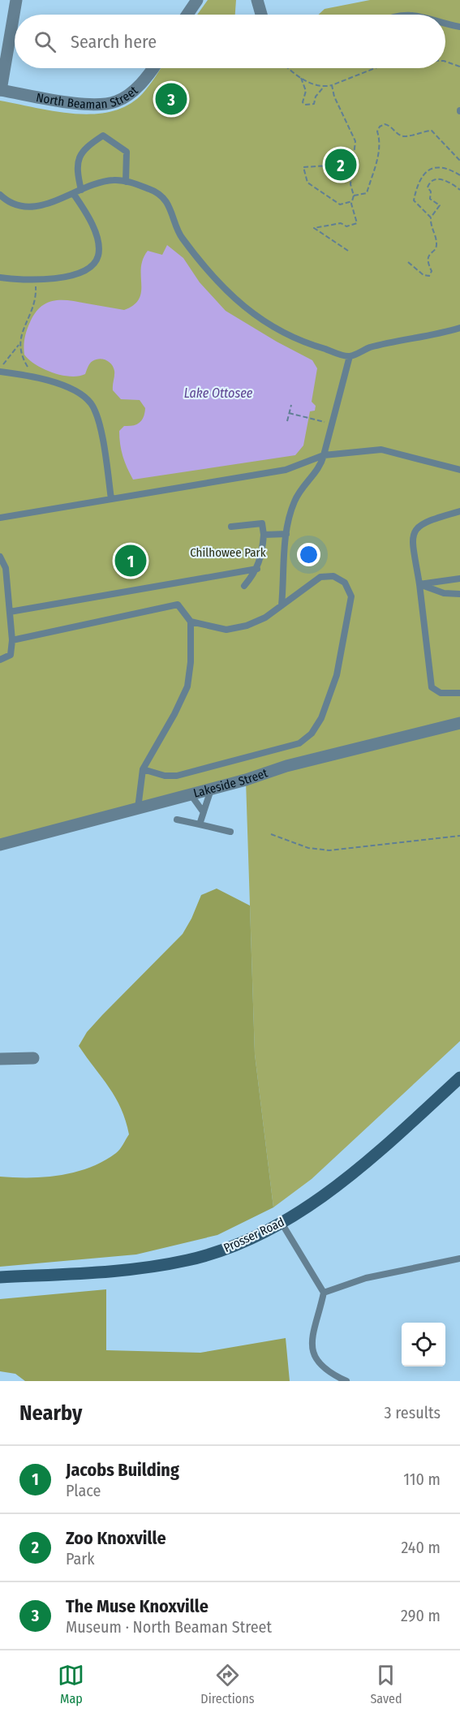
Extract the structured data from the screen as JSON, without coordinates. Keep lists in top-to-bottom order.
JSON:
{
  "streets": {
    "street": ["North Beaman Street", "Lakeside Street", "Prosser Road"]
  },
  "water": ["Lake Ottosee"],
  "parks": ["Chilhowee Park"],
  "page": {
    "search": "Search here",
    "pins": ["3", "2", "1"],
    "heading": ["Nearby", "3 results"],
    "list": [
      {
        "mark": "1",
        "name": "Jacobs Building",
        "note": "Place",
        "value": "110 m"
      },
      {
        "mark": "2",
        "name": "Zoo Knoxville",
        "note": "Park",
        "value": "240 m"
      },
      {
        "mark": "3",
        "name": "The Muse Knoxville",
        "note": "Museum · North Beaman Street",
        "value": "290 m"
      }
    ],
    "nav": ["Map", "Directions", "Saved"]
  }
}
